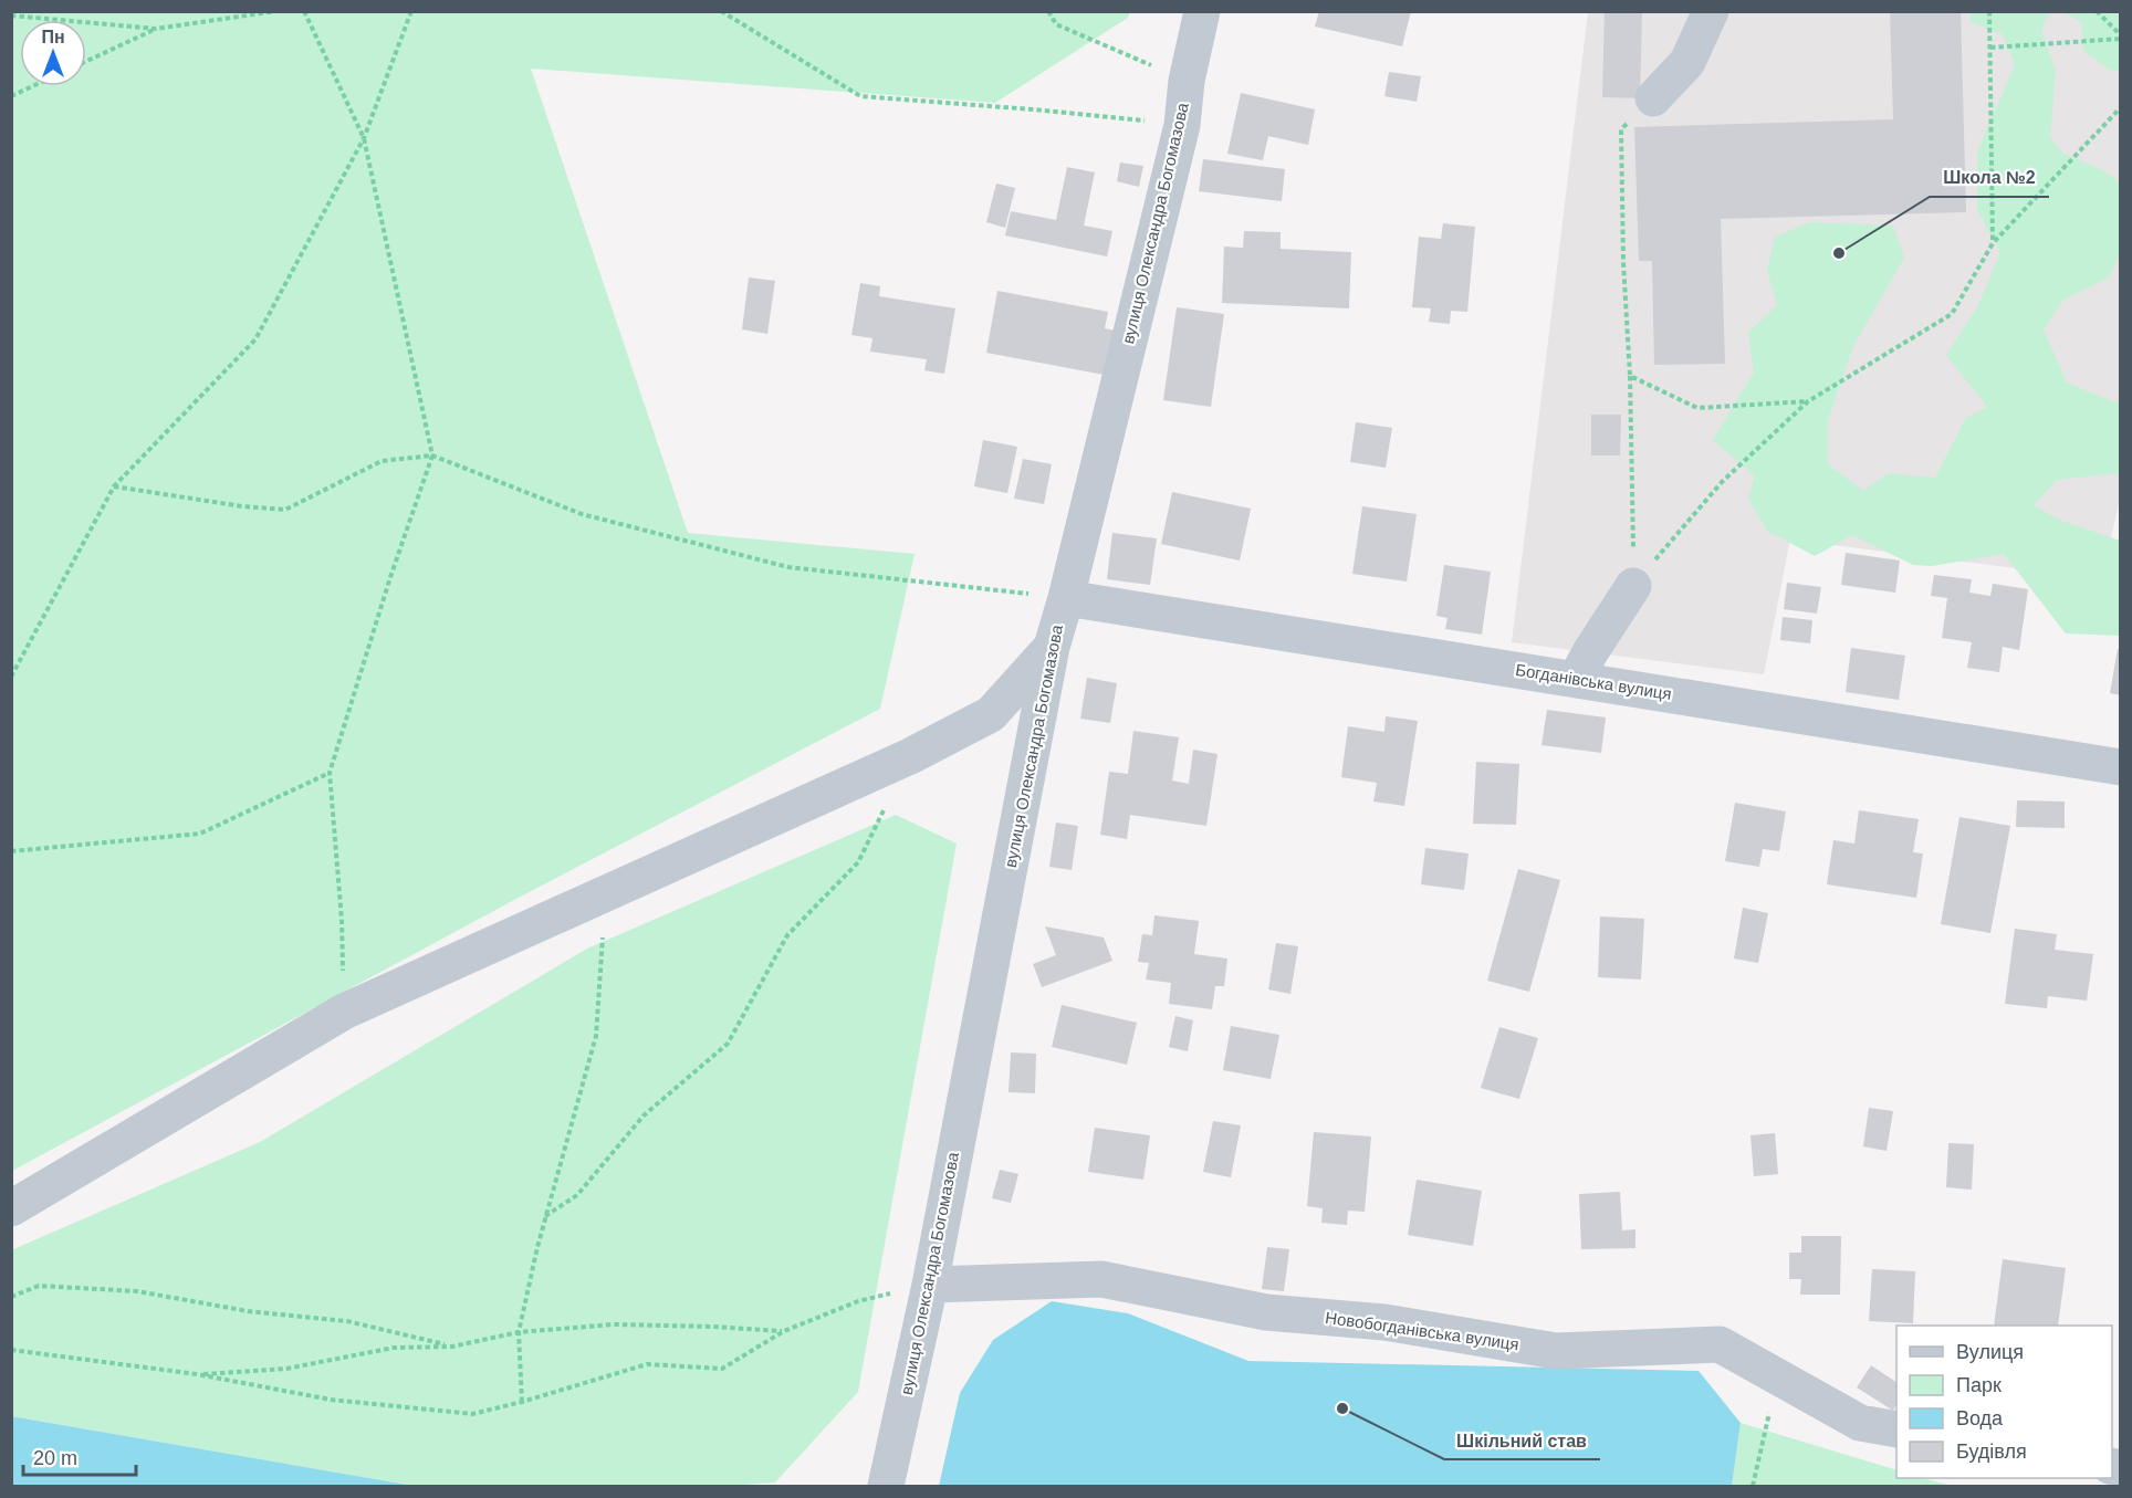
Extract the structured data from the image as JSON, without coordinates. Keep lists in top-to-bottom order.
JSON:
{
  "streets": {
    "street": ["вулиця Олександра Богомазова", "Богданівська вулиця", "Новобогданівська вулиця"]
  },
  "crossings": [
    ["вулиця Олександра Богомазова", "Богданівська вулиця"],
    ["вулиця Олександра Богомазова", "Новобогданівська вулиця"]
  ],
  "places": ["Школа №2", "Шкільний став"],
  "legend": [
    "Вулиця",
    "Парк",
    "Вода",
    "Будівля"
  ],
  "scale_bar": "20 m",
  "north": "top"
}
